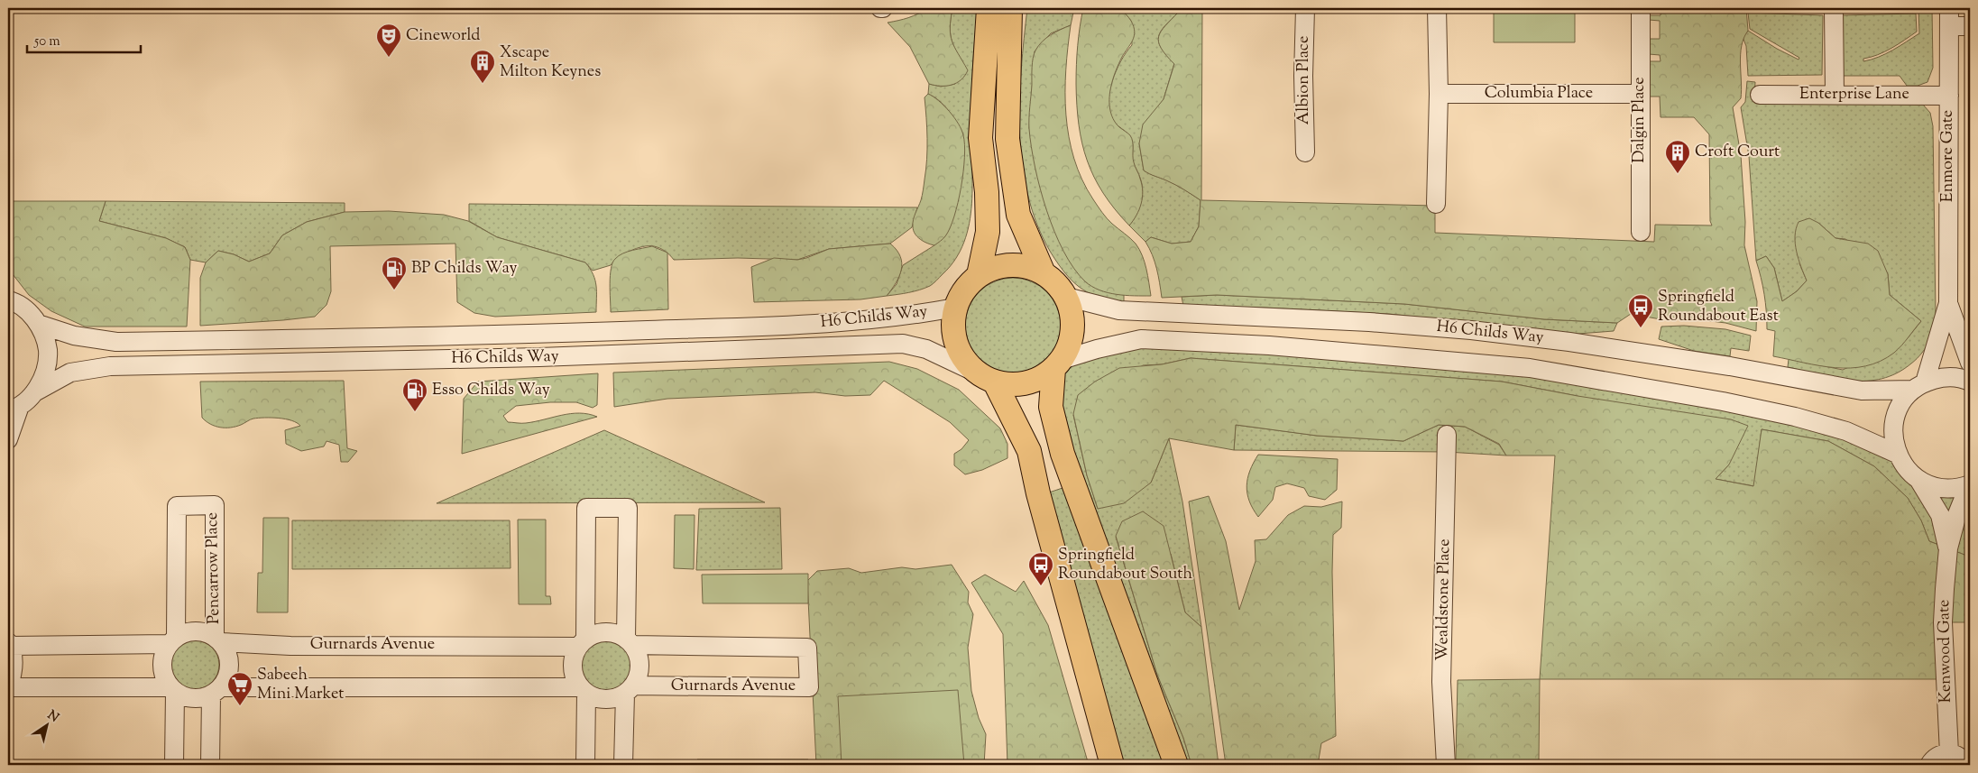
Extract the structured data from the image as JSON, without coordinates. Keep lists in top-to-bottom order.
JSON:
{
  "streets": {
    "street": [
      "Albion Place",
      "Columbia Place",
      "Enterprise Lane",
      "Dalgin Place",
      "Enmore Gate",
      "H6 Childs Way",
      "Pencarrow Place",
      "Wealdstone Place",
      "Gurnards Avenue",
      "Kenwood Gate"
    ]
  },
  "crossings": [
    ["Columbia Place", "Dalgin Place"],
    ["Enterprise Lane", "Enmore Gate"],
    ["Enmore Gate", "H6 Childs Way"],
    ["Pencarrow Place", "Gurnards Avenue"]
  ],
  "places": {
    "theatre": ["Cineworld"],
    "building": ["Xscape Milton Keynes", "Croft Court"],
    "fuel station": ["BP Childs Way", "Esso Childs Way"],
    "bus stop": ["Springfield Roundabout East", "Springfield Roundabout South"],
    "supermarket": ["Sabeeh Mini Market"]
  },
  "scale_bar": "50 m",
  "north": "top right"
}
